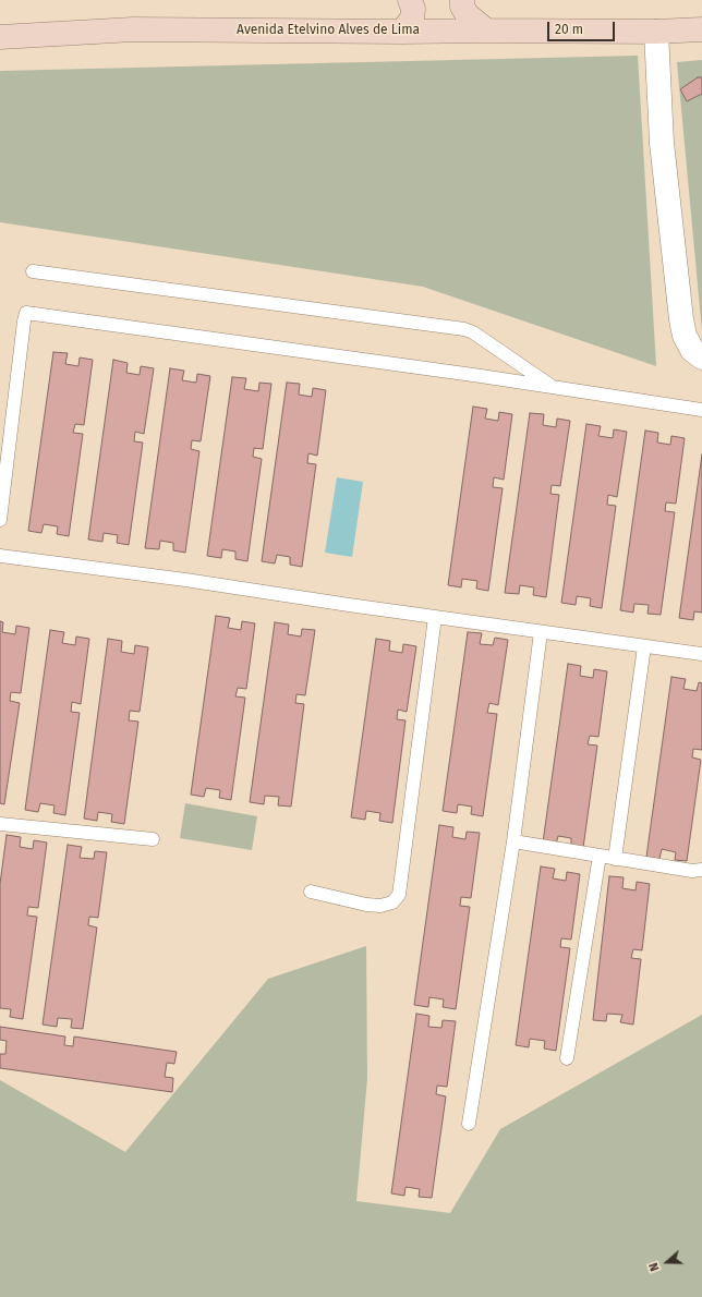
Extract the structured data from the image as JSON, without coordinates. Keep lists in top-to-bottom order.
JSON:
{
  "streets": {
    "main road": ["Avenida Etelvino Alves de Lima"]
  },
  "scale_bar": "20 m",
  "north": "left"
}
